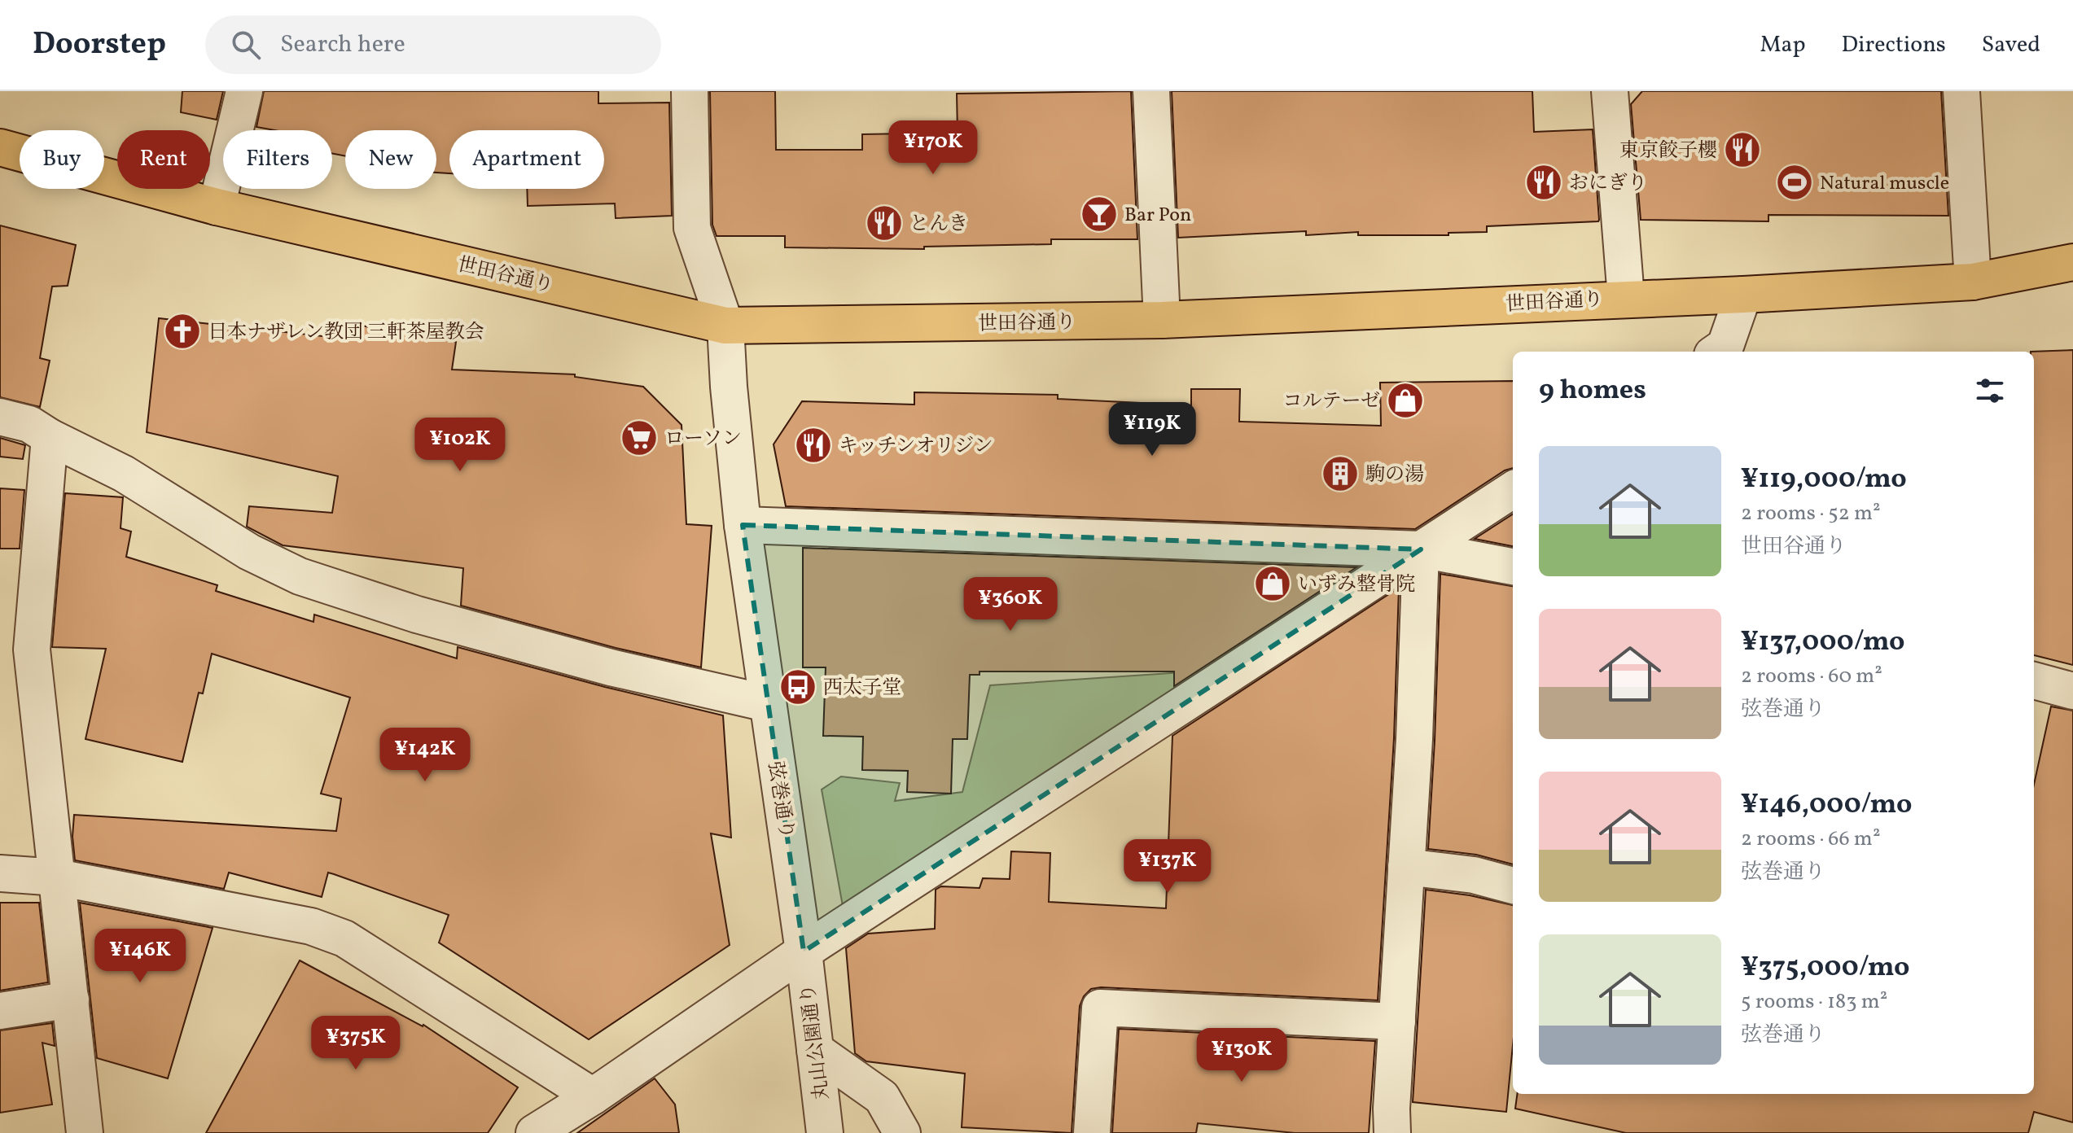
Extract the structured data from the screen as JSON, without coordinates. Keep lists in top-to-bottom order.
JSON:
{
  "streets": {
    "main road": ["世田谷通り"],
    "street": ["弦巻通り", "丸山公園通り"]
  },
  "crossings": [
    ["世田谷通り", "弦巻通り"],
    ["弦巻通り", "丸山公園通り"]
  ],
  "places": {
    "restaurant": [
      "東京餃子櫻",
      "おにぎり",
      "とんき",
      "キッチンオリジン"
    ],
    "sports": ["Natural muscle"],
    "bar": ["Bar Pon"],
    "church": ["日本ナザレン教団 三軒茶屋教会"],
    "shop": ["コルテーゼ", "いずみ整骨院"],
    "supermarket": ["ローソン"],
    "building": ["駒の湯"],
    "bus stop": ["西太子堂"]
  },
  "page": {
    "header": "Doorstep",
    "search": "Search here",
    "nav": ["Map", "Directions", "Saved"],
    "price": [
      "¥170K",
      "¥119K",
      "¥102K",
      "¥360K",
      "¥142K",
      "¥137K",
      "¥146K",
      "¥375K",
      "¥130K"
    ],
    "chip": [
      "Buy",
      "Rent",
      "Filters",
      "New",
      "Apartment"
    ],
    "heading": "9 homes",
    "list": [
      {
        "name": "¥119,000/mo",
        "note": "2 rooms · 52 m² · 世田谷通り"
      },
      {
        "name": "¥137,000/mo",
        "note": "2 rooms · 60 m² · 弦巻通り"
      },
      {
        "name": "¥146,000/mo",
        "note": "2 rooms · 66 m² · 弦巻通り"
      },
      {
        "name": "¥375,000/mo",
        "note": "5 rooms · 183 m² · 弦巻通り"
      }
    ]
  }
}
